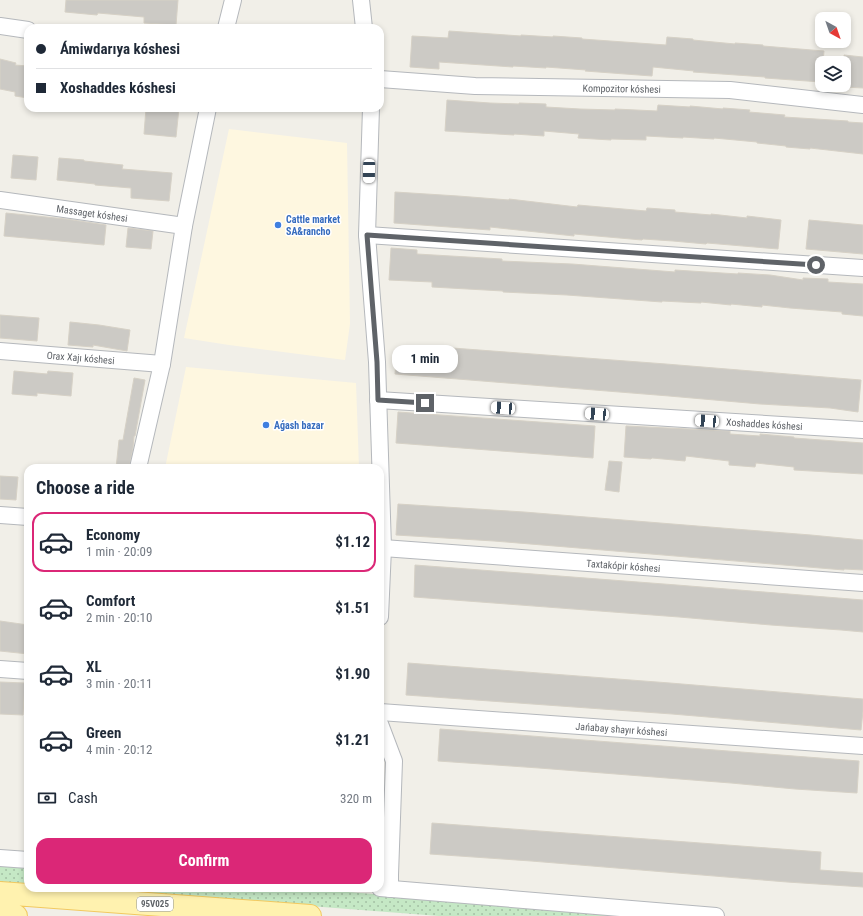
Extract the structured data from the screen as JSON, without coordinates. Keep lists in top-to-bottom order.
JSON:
{
  "streets": {
    "main road": ["95V025"],
    "street": [
      "Kompozitor kóshesi",
      "Massaget kóshesi",
      "Orax Xajı kóshesi",
      "Xoshaddes kóshesi",
      "Taxtakópir kóshesi",
      "Jańabay shayır kóshesi"
    ]
  },
  "places": ["Cattle market SA&rancho", "Aǵash bazar"],
  "north": "bottom right",
  "page": {
    "banner": ["Ámiwdarıya kóshesi", "Xoshaddes kóshesi"],
    "bubble": "1 min",
    "heading": "Choose a ride",
    "list": [
      {
        "name": "Economy",
        "note": "1 min · 20:09",
        "value": "$1.12"
      },
      {
        "name": "Comfort",
        "note": "2 min · 20:10",
        "value": "$1.51"
      },
      {
        "name": "XL",
        "note": "3 min · 20:11",
        "value": "$1.90"
      },
      {
        "name": "Green",
        "note": "4 min · 20:12",
        "value": "$1.21"
      }
    ],
    "pay": ["Cash", "320 m"],
    "buttons": "Confirm"
  }
}
